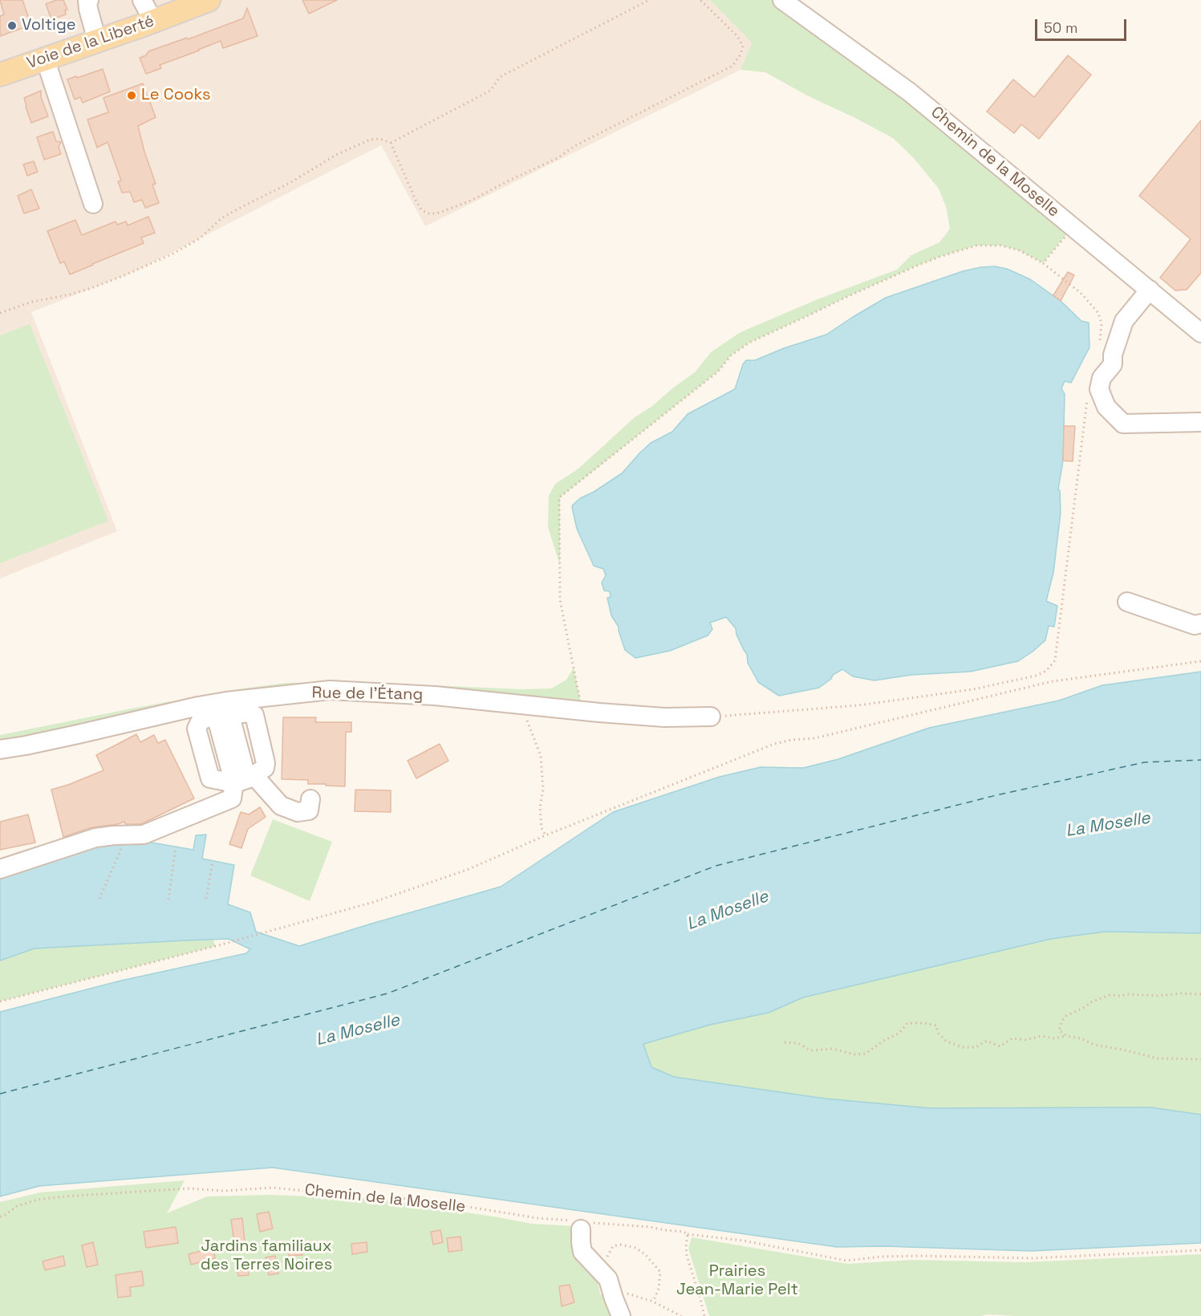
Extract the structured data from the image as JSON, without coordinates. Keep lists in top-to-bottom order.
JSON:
{
  "streets": {
    "main road": ["Voie de la Liberté"],
    "street": ["Chemin de la Moselle", "Rue de l'Étang"]
  },
  "water": ["La Moselle"],
  "parks": ["Jardins familiaux des Terres Noires", "Prairies Jean-Marie Pelt"],
  "places": ["Voltige", "Le Cooks"],
  "scale_bar": "50 m"
}
